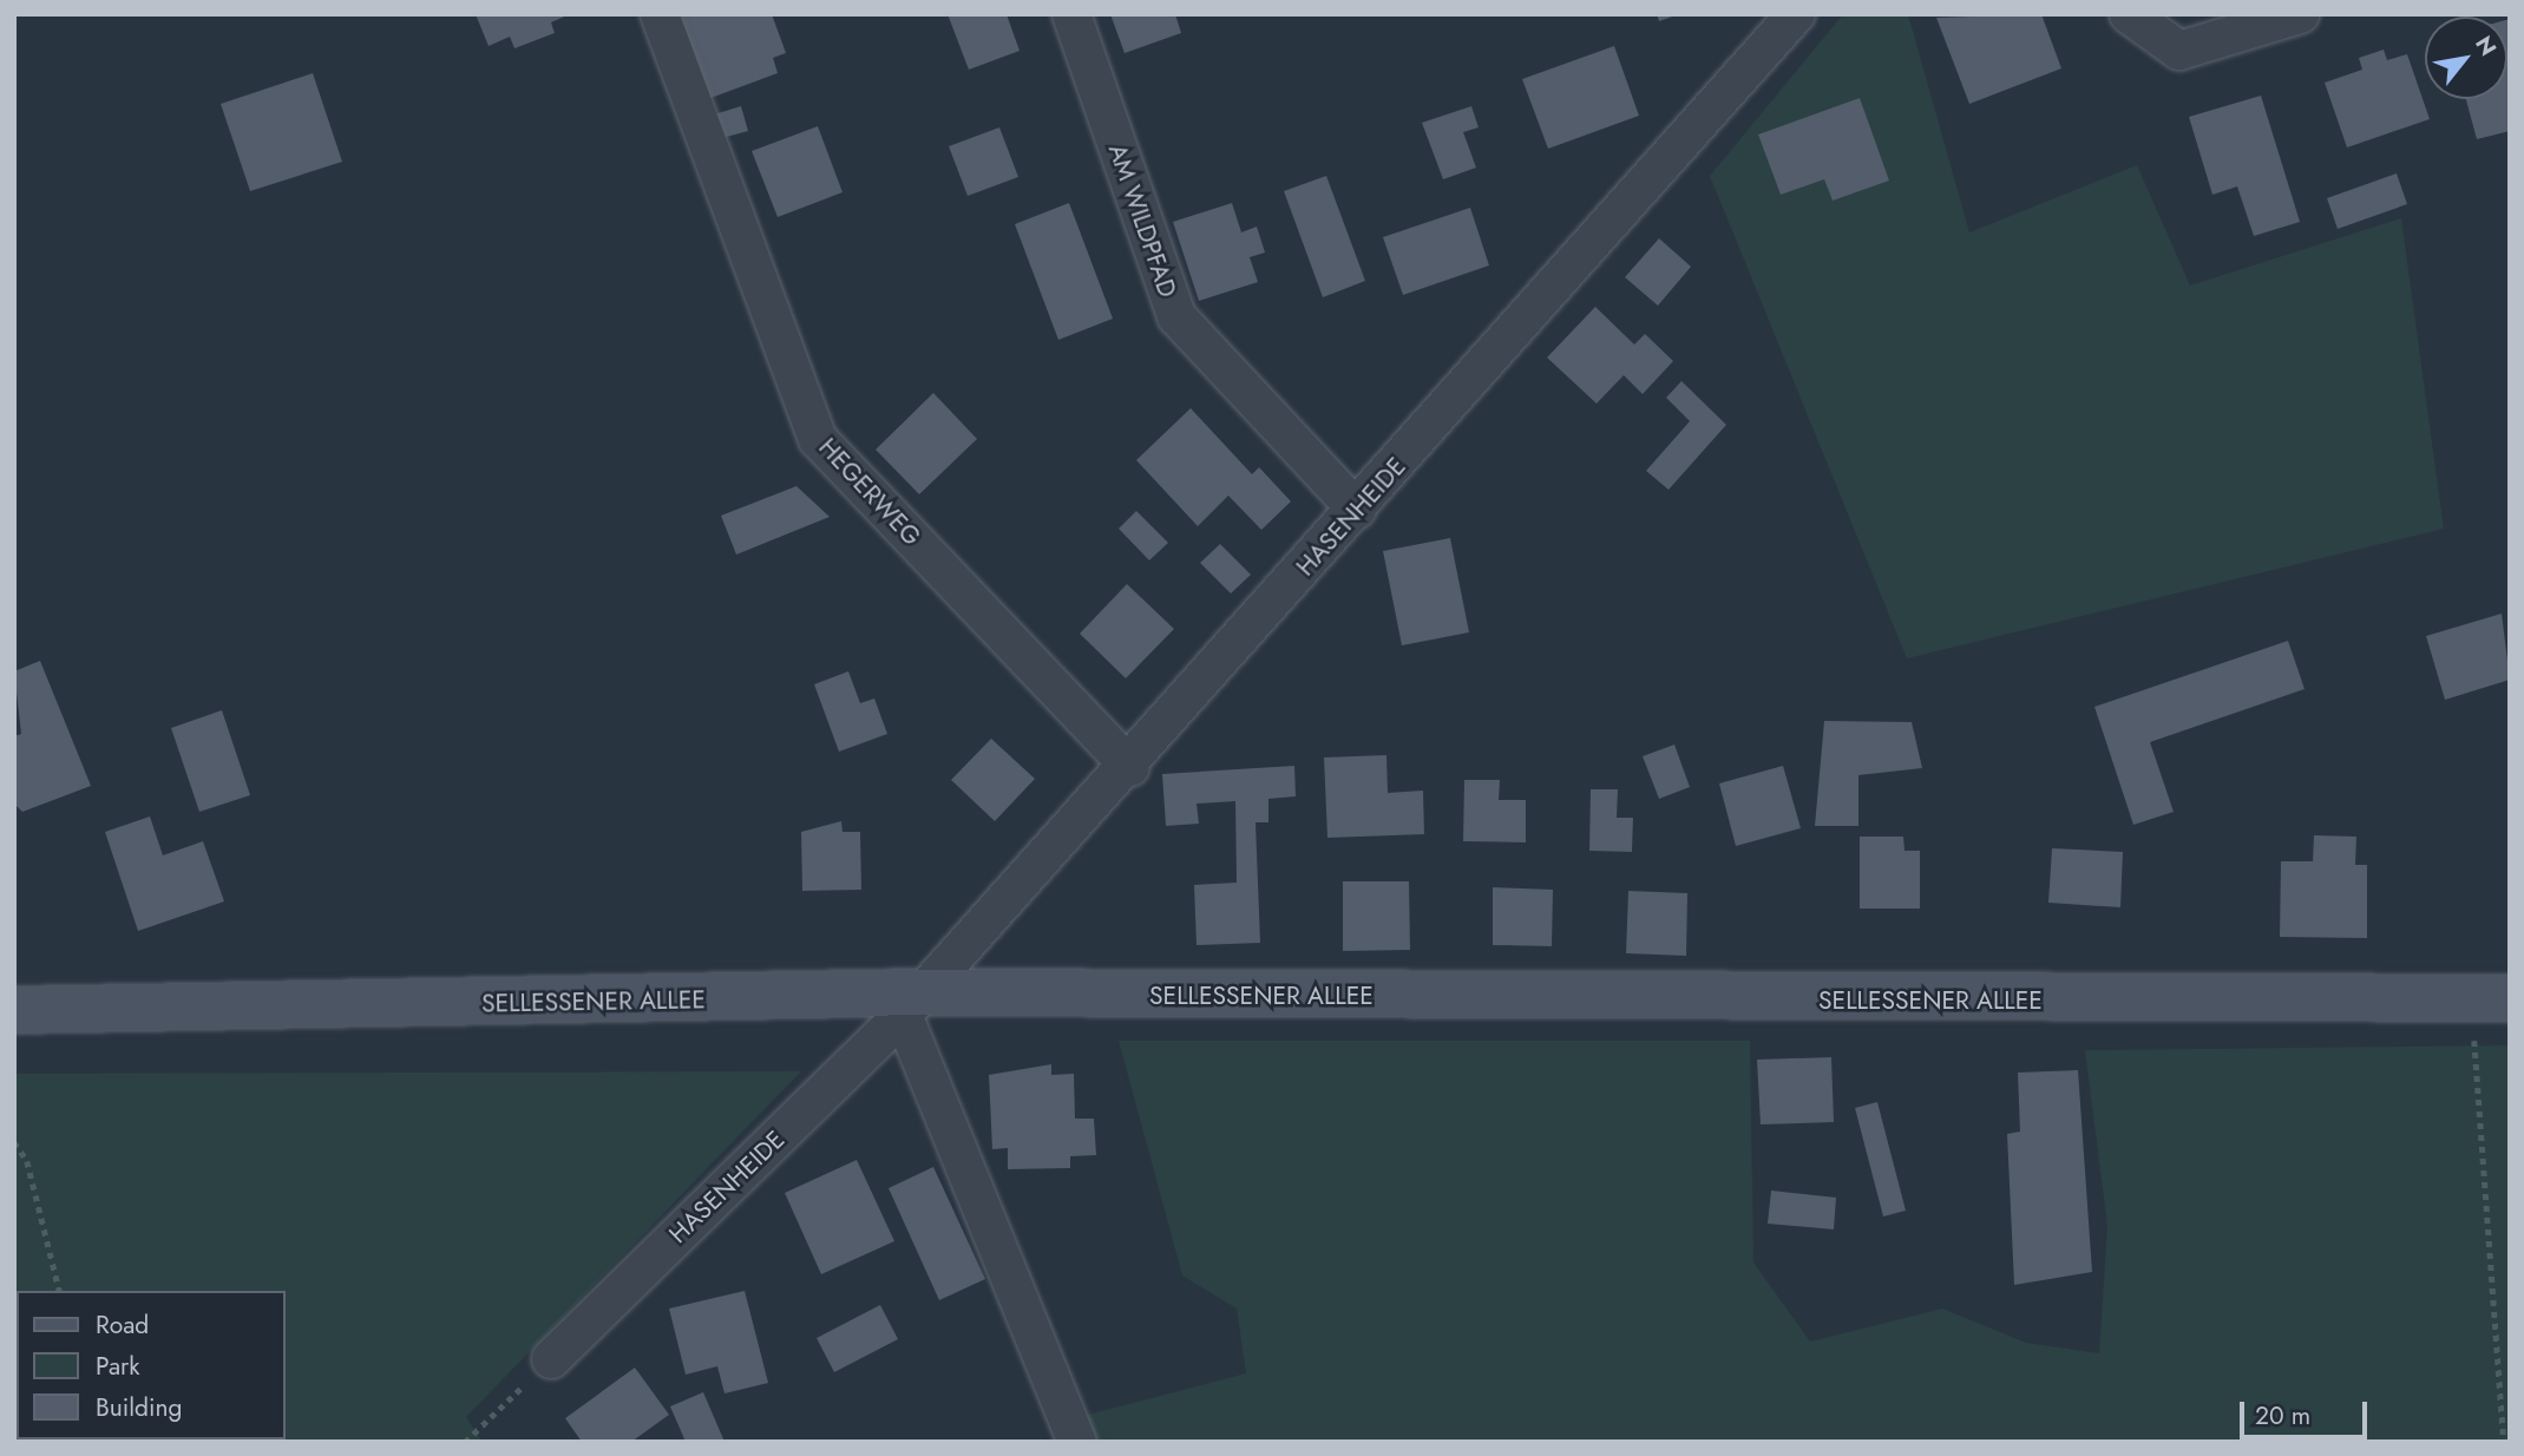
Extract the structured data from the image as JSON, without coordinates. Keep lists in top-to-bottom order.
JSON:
{
  "streets": {
    "main road": ["SELLESSENER ALLEE"],
    "street": ["AM WILDPFAD", "HEGERWEG", "HASENHEIDE"]
  },
  "crossings": [
    ["AM WILDPFAD", "HASENHEIDE"],
    ["HEGERWEG", "HASENHEIDE"],
    ["HASENHEIDE", "SELLESSENER ALLEE"]
  ],
  "legend": ["Road", "Park", "Building"],
  "scale_bar": "20 m",
  "north": "top right"
}
